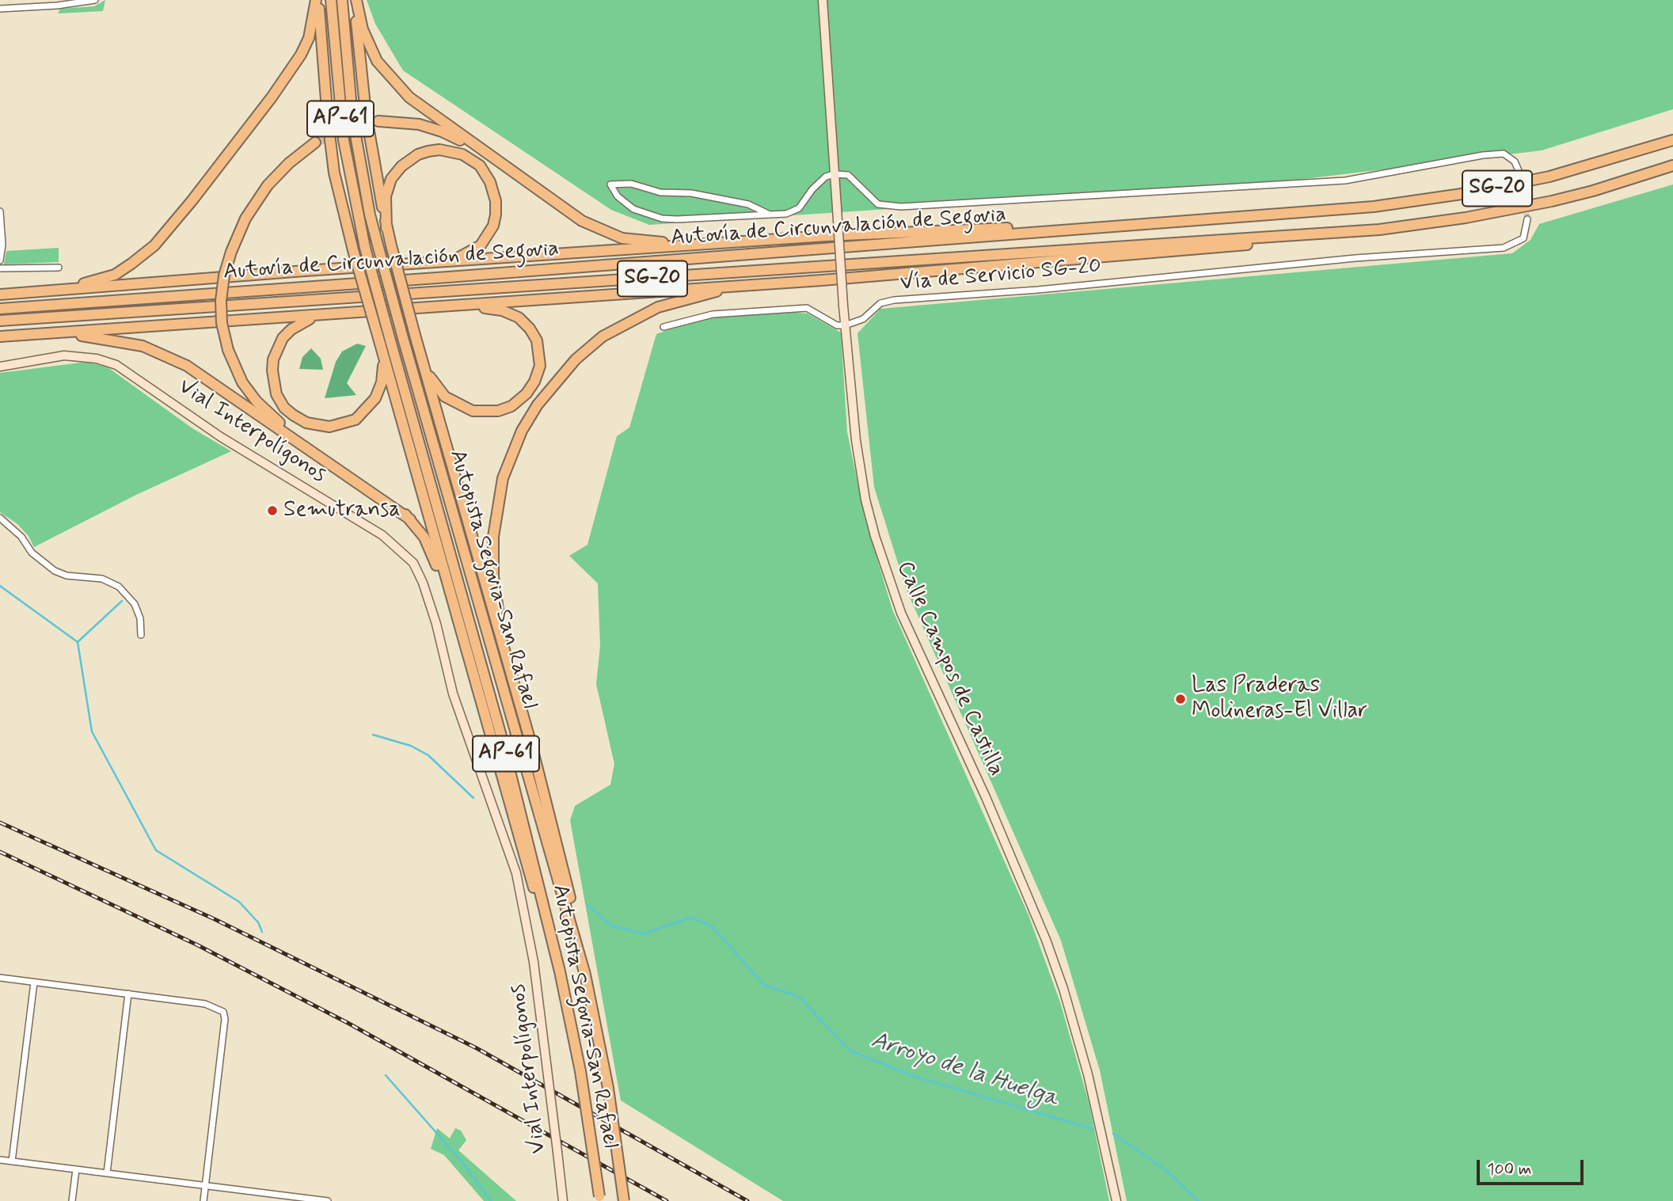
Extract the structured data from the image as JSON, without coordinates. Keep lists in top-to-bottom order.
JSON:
{
  "streets": {
    "highway": [
      "AP-61",
      "SG-20",
      "Autovía de Circunvalación de Segovia",
      "Autopista Segovia-San Rafael"
    ],
    "main road": ["Vial Interpolígonos", "Calle Campos de Castilla"],
    "street": ["Vía de Servicio SG-20"]
  },
  "crossings": [
    ["Vía de Servicio SG-20", "Calle Campos de Castilla"]
  ],
  "water": ["Arroyo de la Huelga"],
  "places": ["Semutransa", "Las Praderas Molineras-El Villar"],
  "scale_bar": "100 m"
}
